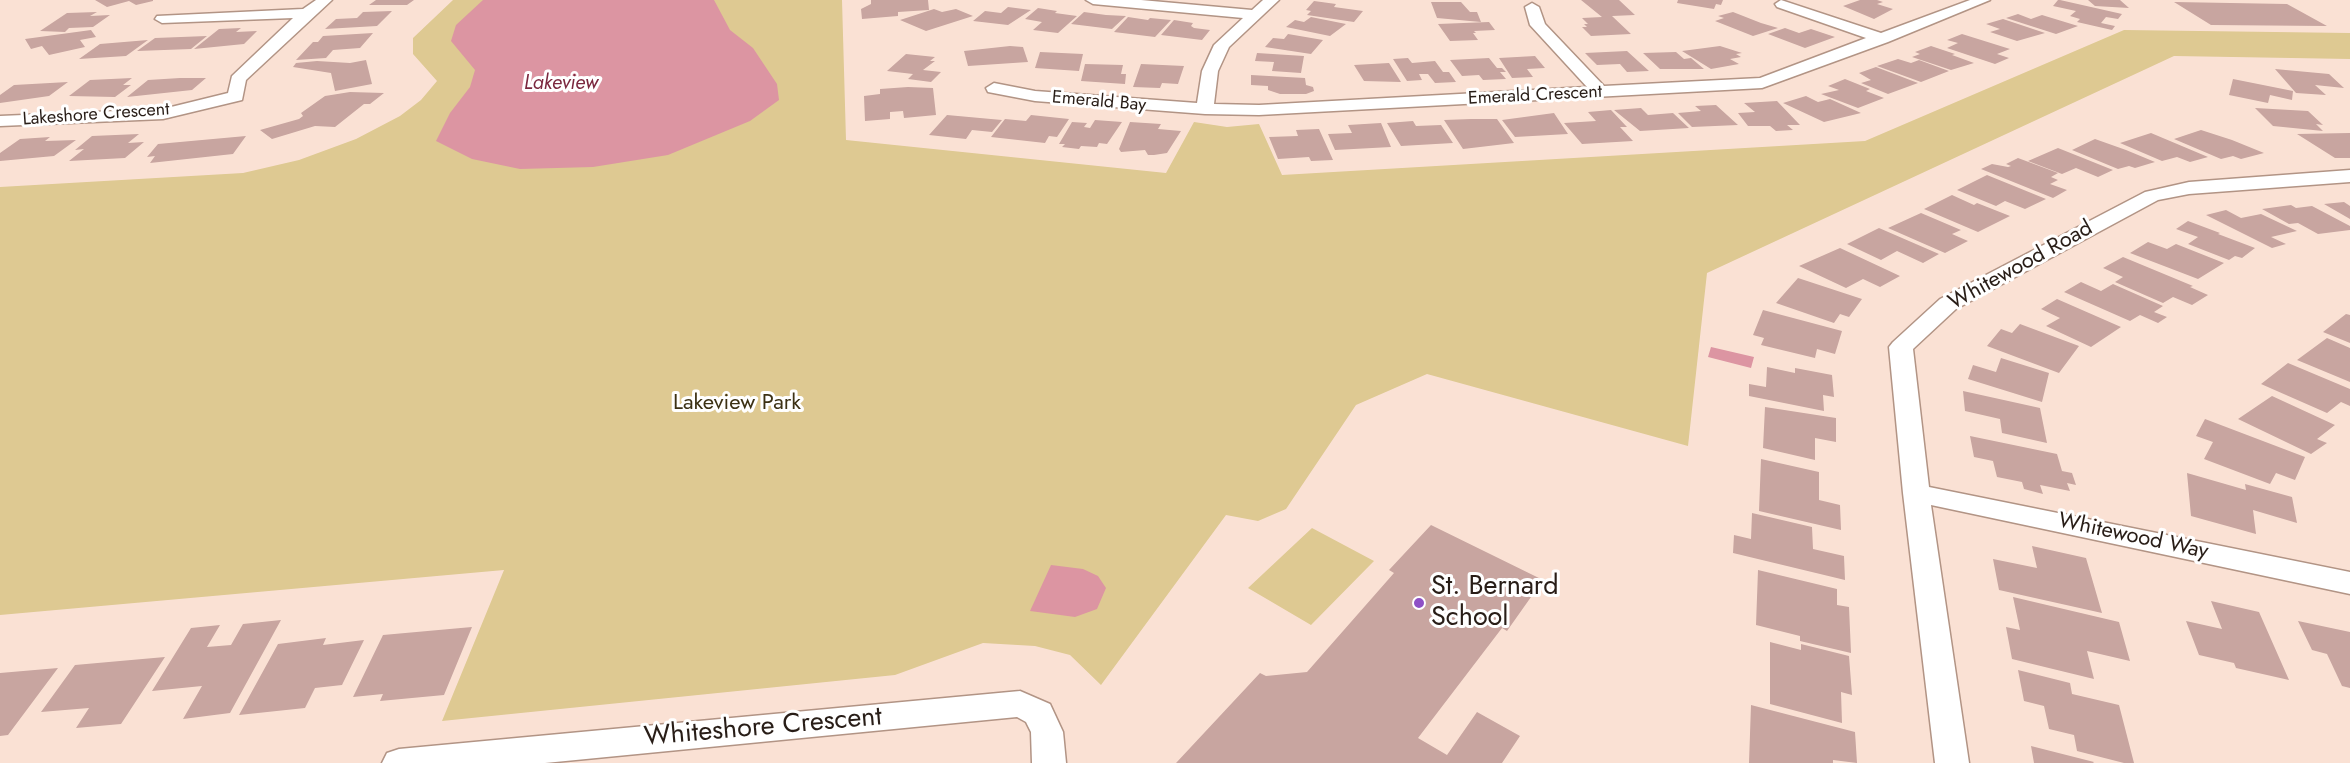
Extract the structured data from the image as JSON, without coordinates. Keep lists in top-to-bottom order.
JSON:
{
  "streets": {
    "street": [
      "Emerald Crescent",
      "Emerald Bay",
      "Lakeshore Crescent",
      "Whitewood Road",
      "Whitewood Way",
      "Whiteshore Crescent"
    ]
  },
  "crossings": [
    ["Emerald Crescent", "Emerald Bay"],
    ["Whitewood Road", "Whitewood Way"]
  ],
  "water": ["Lakeview"],
  "parks": ["Lakeview Park"],
  "places": ["St. Bernard School"]
}
